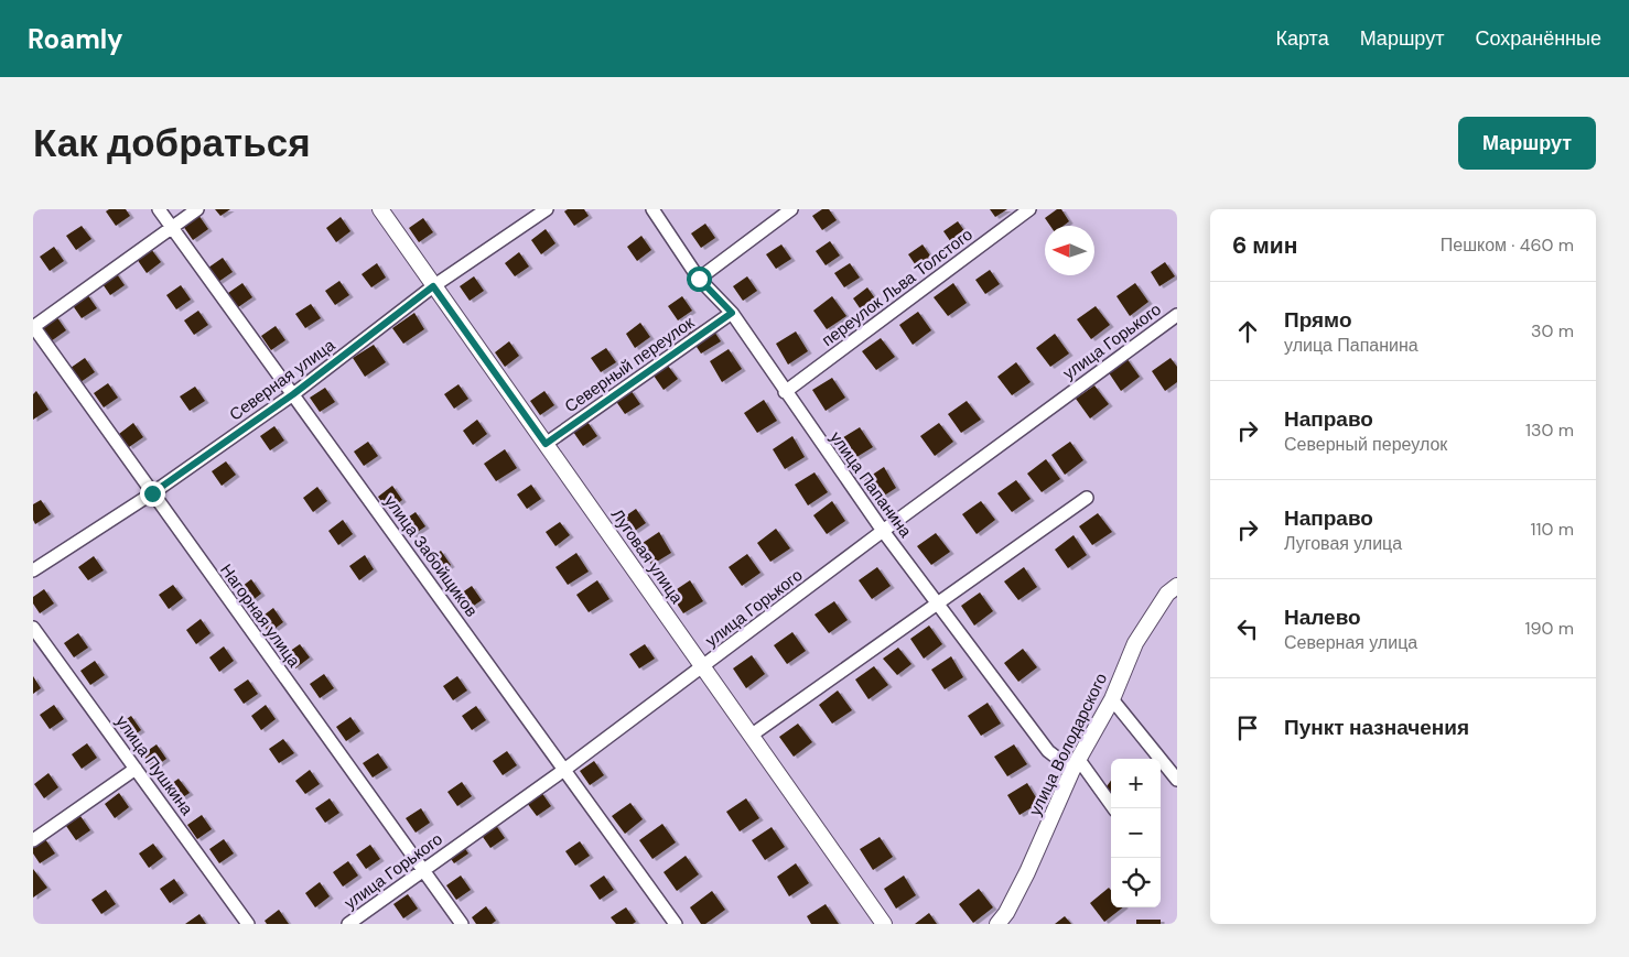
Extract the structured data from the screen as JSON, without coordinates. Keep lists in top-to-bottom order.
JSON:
{
  "streets": {
    "main road": ["Луговая улица", "улица Володарского"],
    "street": [
      "переулок Льва Толстого",
      "улица Горького",
      "Северный переулок",
      "Северная улица",
      "улица Папанина",
      "улица Забойщиков",
      "Нагорная улица",
      "улица Пушкина"
    ]
  },
  "crossings": [
    ["переулок Льва Толстого", "улица Папанина"],
    ["улица Горького", "улица Папанина"],
    ["улица Горького", "улица Забойщиков"],
    ["улица Горького", "Луговая улица"],
    ["улица Горького", "Нагорная улица"],
    ["Северный переулок", "улица Папанина"],
    ["Северный переулок", "Луговая улица"],
    ["Северная улица", "улица Забойщиков"],
    ["Северная улица", "Луговая улица"],
    ["Северная улица", "Нагорная улица"],
    ["улица Папанина", "улица Володарского"]
  ],
  "north": "left",
  "page": {
    "header": "Roamly",
    "nav": ["Карта", "Маршрут", "Сохранённые"],
    "buttons": "Маршрут",
    "title": "Как добраться",
    "heading": ["6 мин", "Пешком · 460 m"],
    "list": [
      ["Прямо", "улица Папанина", "30 m"],
      ["Направо", "Северный переулок", "130 m"],
      ["Направо", "Луговая улица", "110 m"],
      ["Налево", "Северная улица", "190 m"],
      "Пункт назначения"
    ],
    "map_buttons": ["+", "−"]
  }
}
